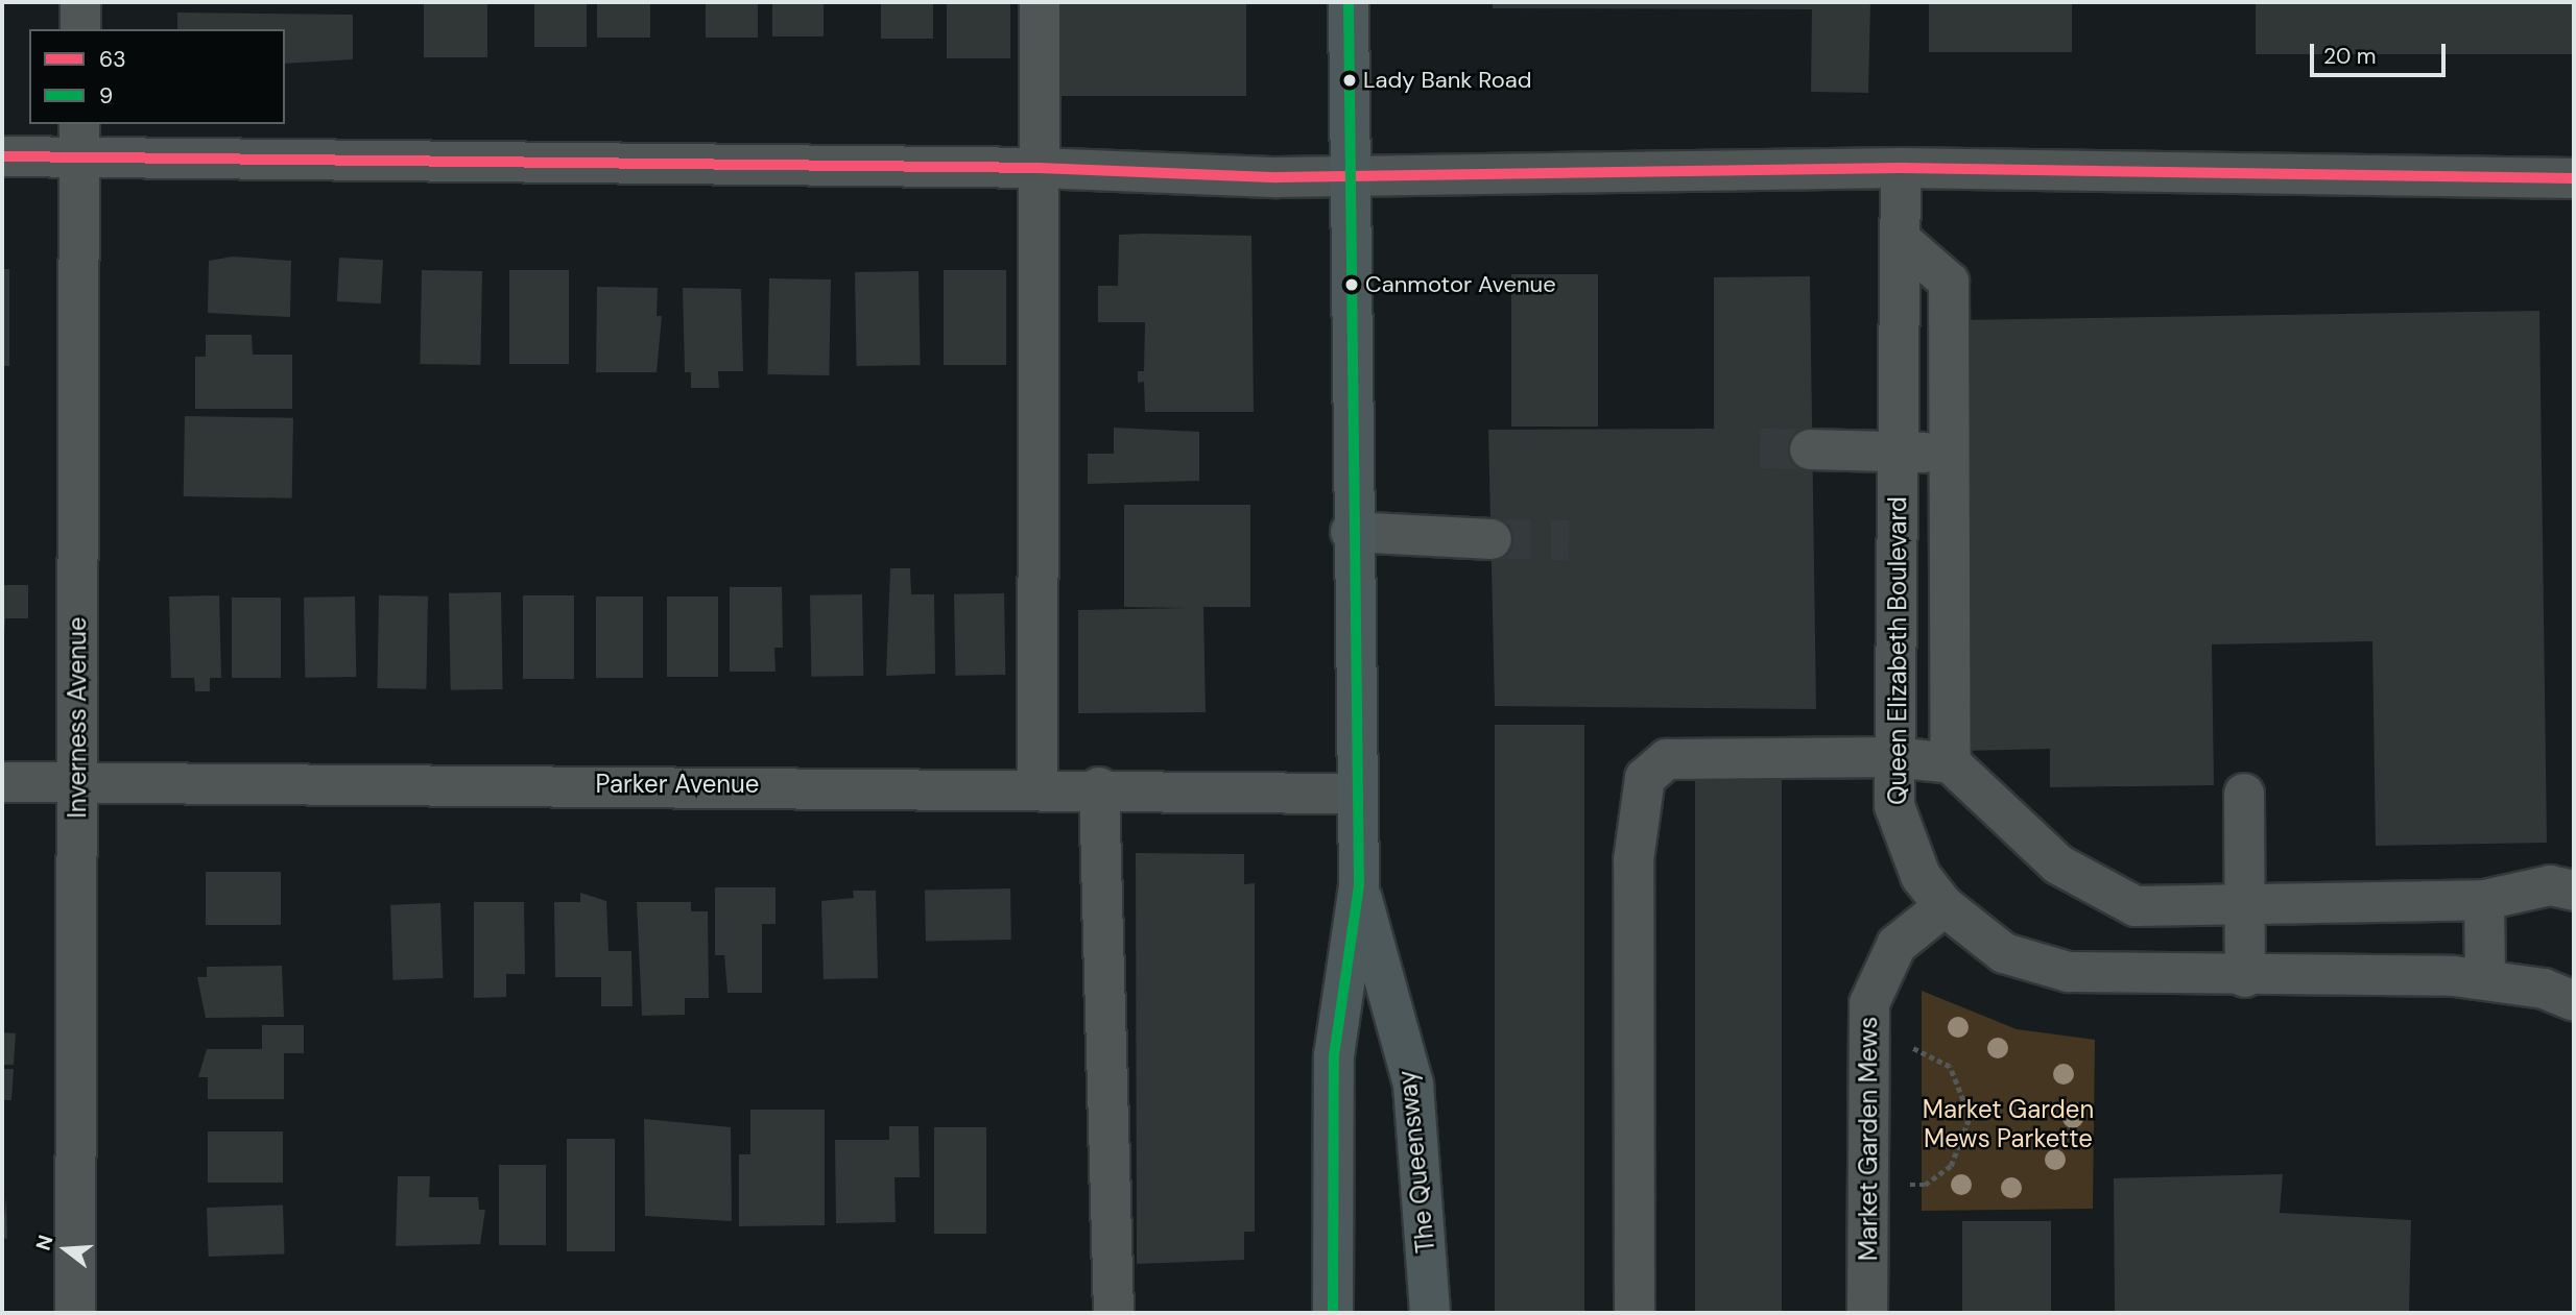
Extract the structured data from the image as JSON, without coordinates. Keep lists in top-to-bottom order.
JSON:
{
  "streets": {
    "main road": ["The Queensway"],
    "street": [
      "Queen Elizabeth Boulevard",
      "Inverness Avenue",
      "Parker Avenue",
      "Market Garden Mews"
    ]
  },
  "crossings": [
    ["Queen Elizabeth Boulevard", "Market Garden Mews"],
    ["Inverness Avenue", "Parker Avenue"],
    ["Parker Avenue", "The Queensway"]
  ],
  "parks": ["Market Garden Mews Parkette"],
  "places": ["Lady Bank Road", "Canmotor Avenue"],
  "lines": ["transit line 9", "transit line 63"],
  "legend": ["63", "9"],
  "scale_bar": "20 m",
  "north": "left"
}
